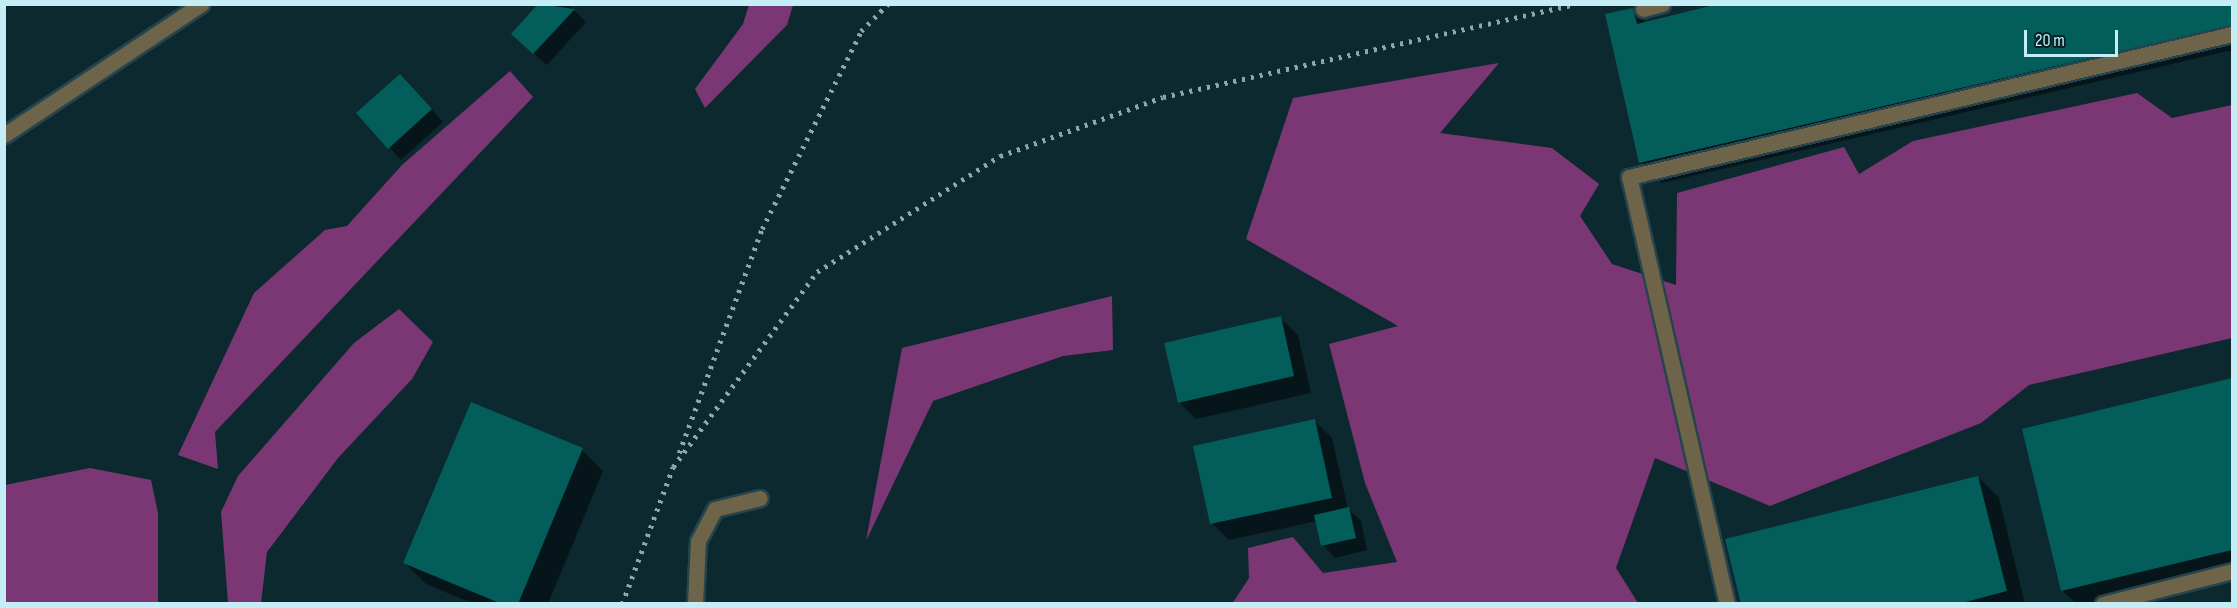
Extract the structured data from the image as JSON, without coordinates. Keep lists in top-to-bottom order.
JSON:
{
  "scale_bar": "20 m"
}
